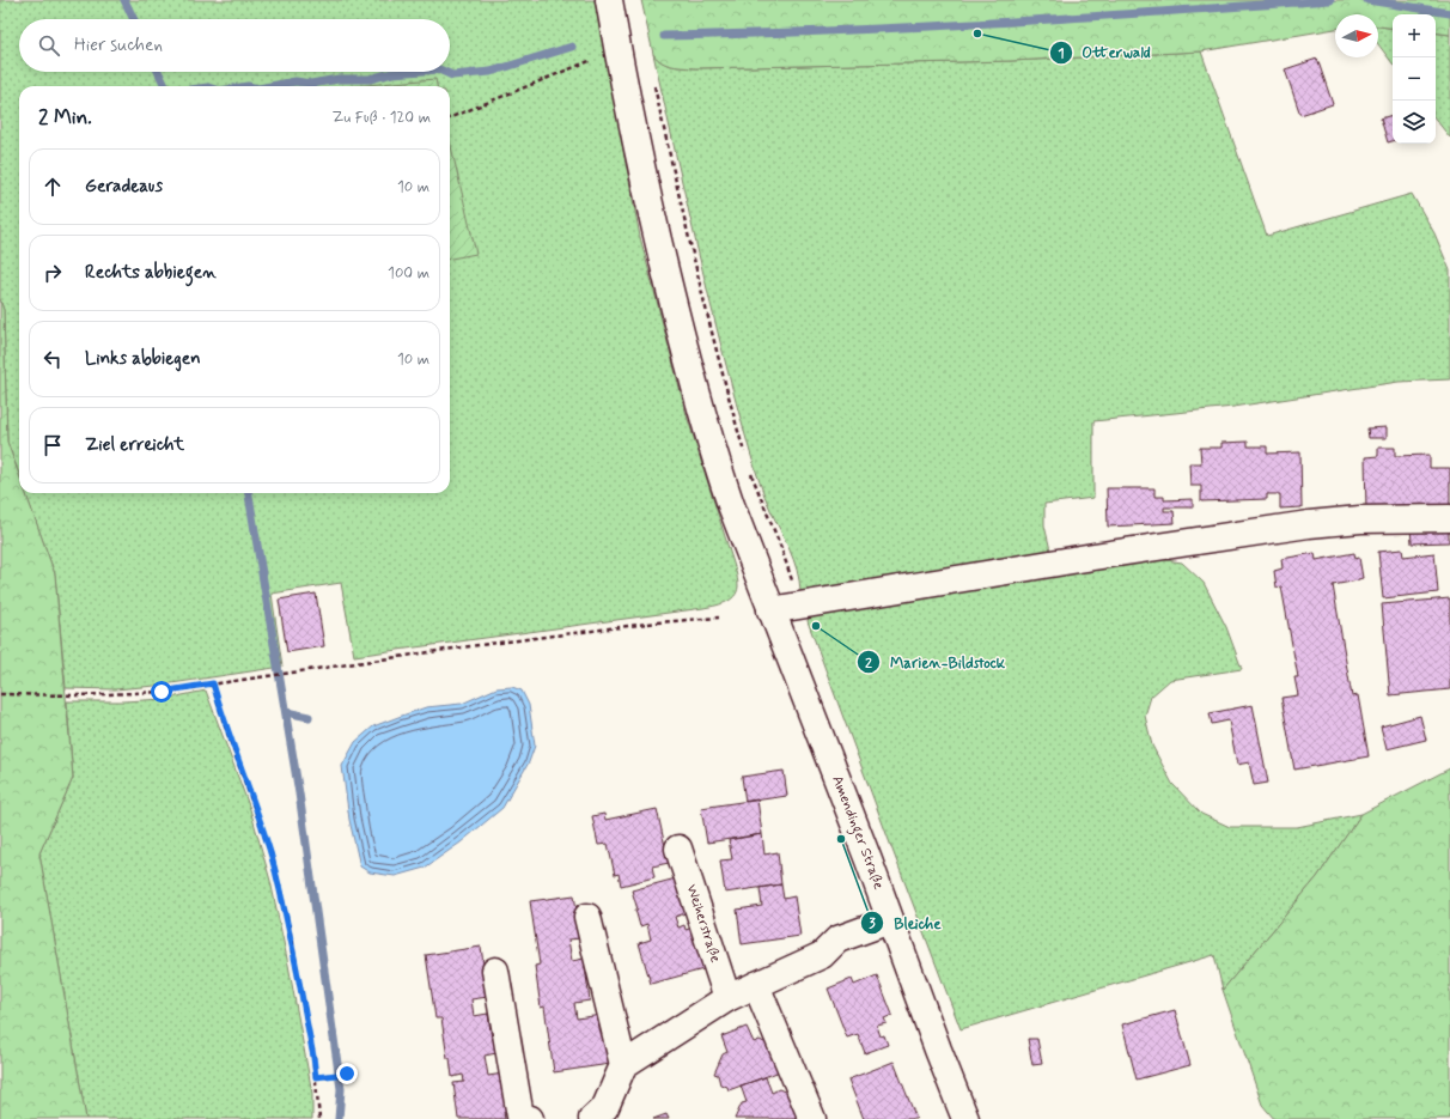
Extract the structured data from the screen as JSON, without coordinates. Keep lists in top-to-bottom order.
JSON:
{
  "streets": {
    "street": ["Amendinger Straße", "Weiherstraße"]
  },
  "places": ["Otterwald", "Marien-Bildstock", "Bleiche"],
  "north": "right",
  "page": {
    "map_buttons": ["+", "−"],
    "search": "Hier suchen",
    "heading": ["2 Min.", "Zu Fuß · 120 m"],
    "list": [
      ["Geradeaus", "10 m"],
      ["Rechts abbiegen", "100 m"],
      ["Links abbiegen", "10 m"],
      "Ziel erreicht"
    ]
  }
}
